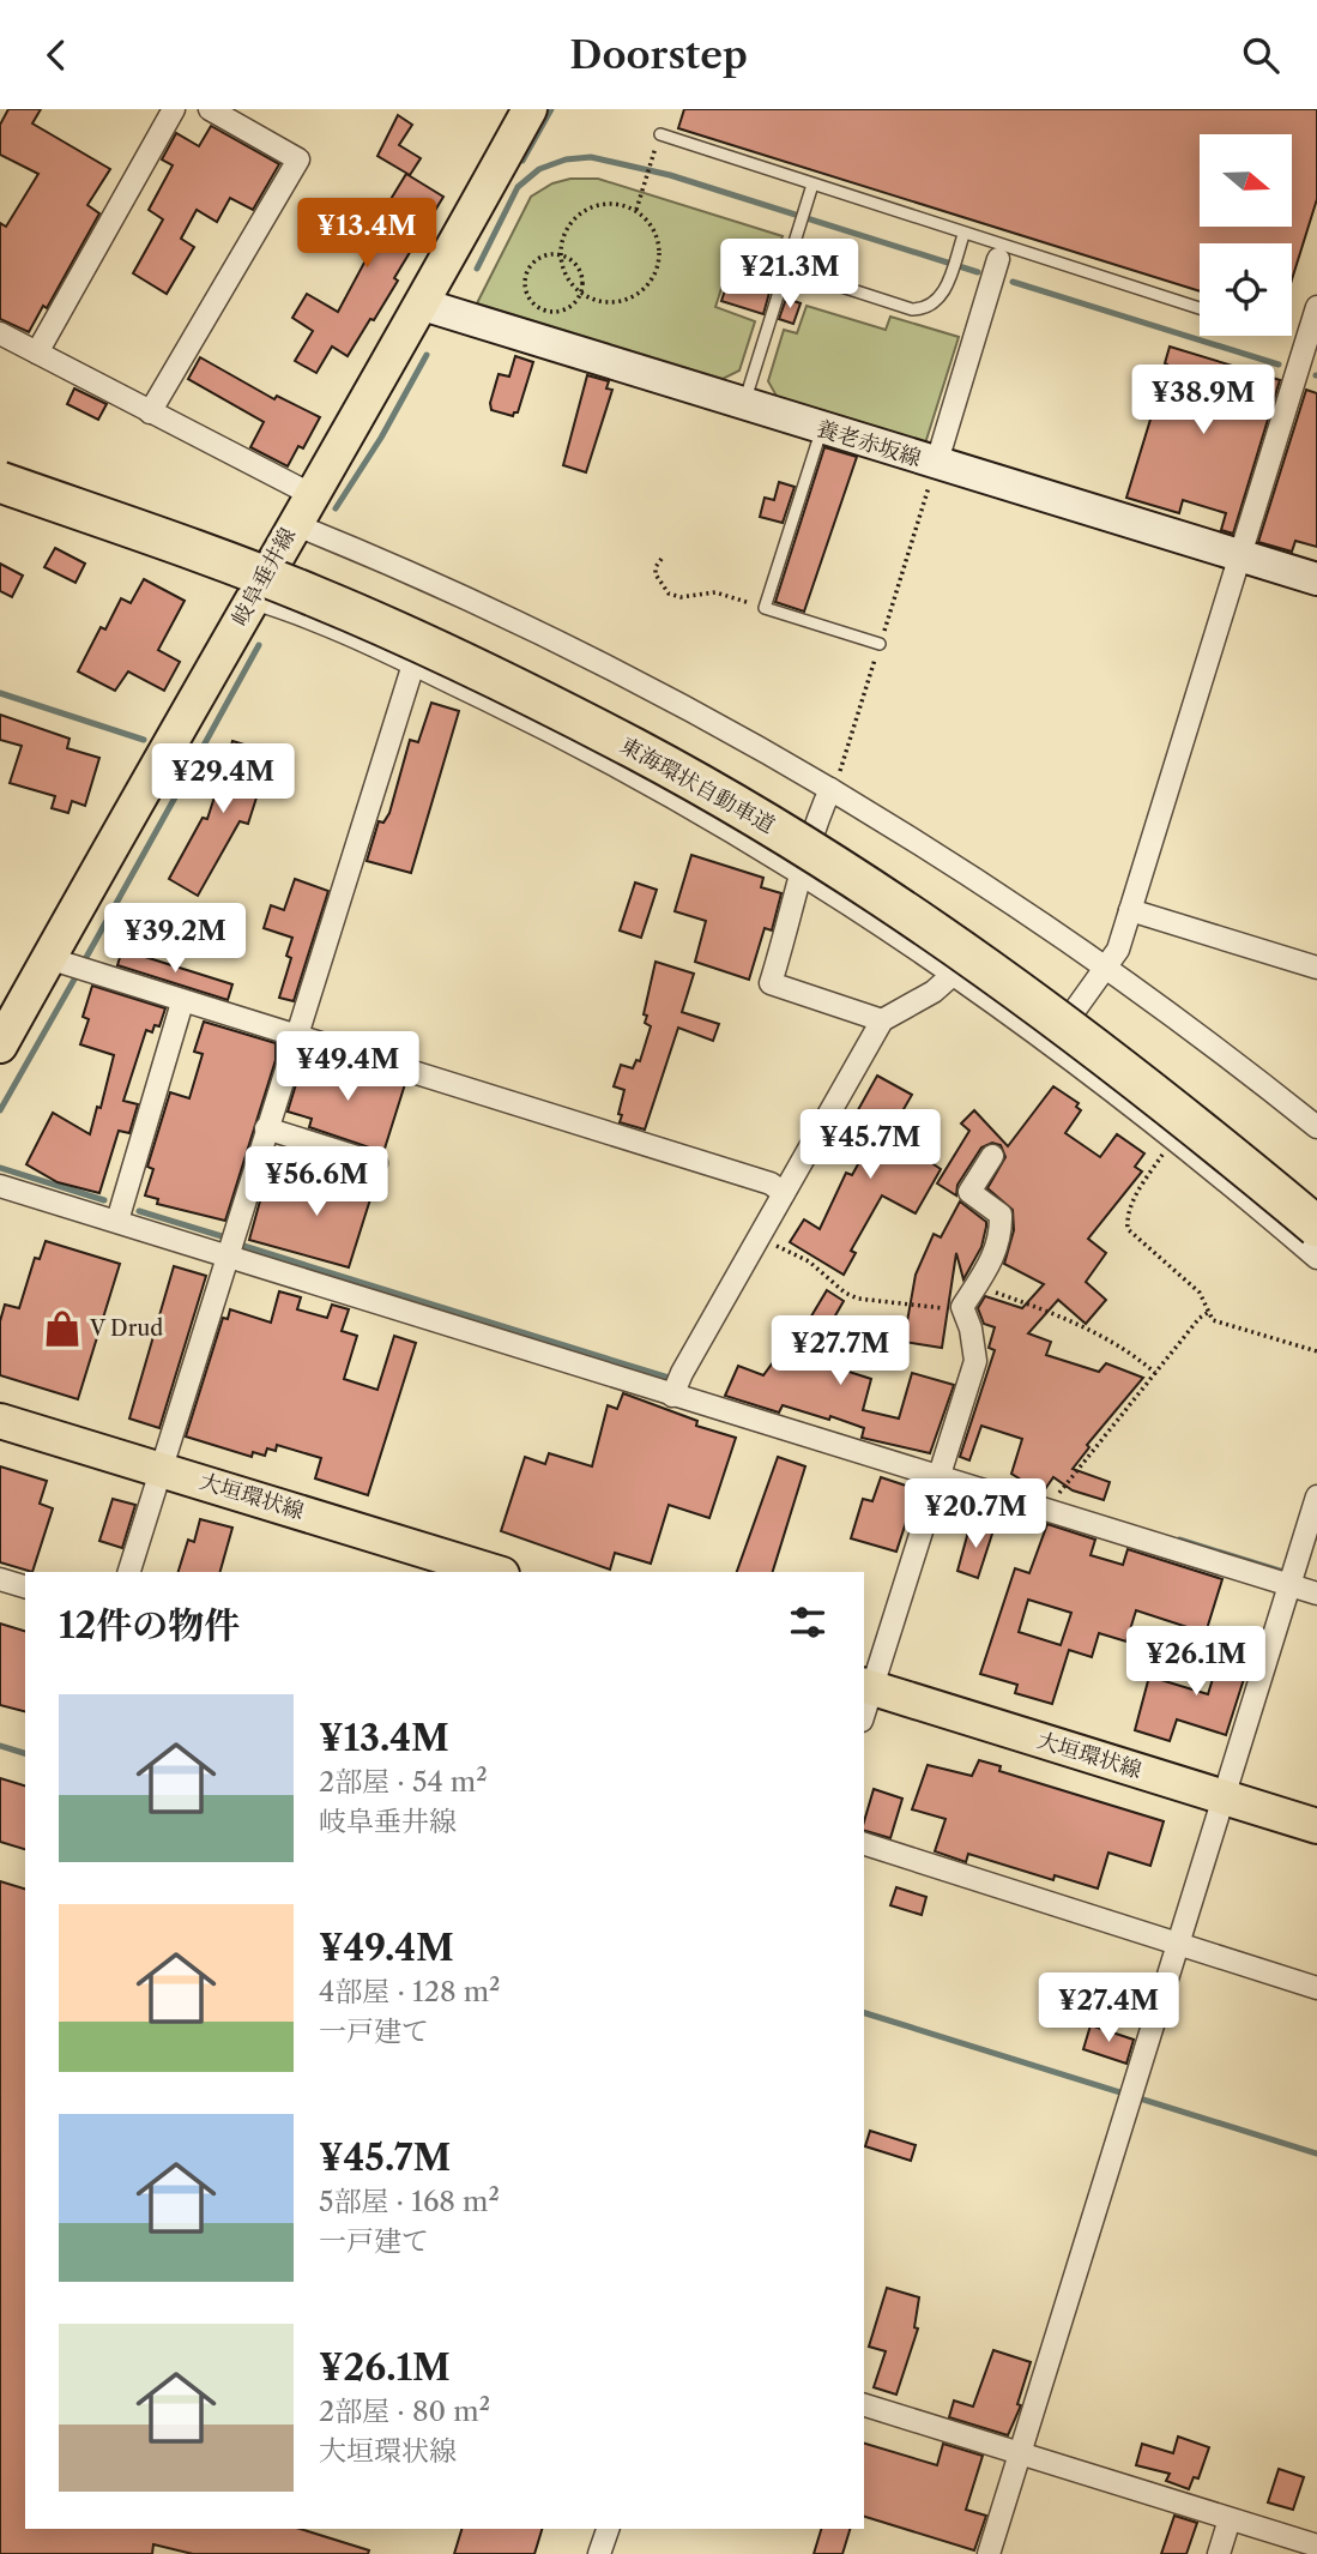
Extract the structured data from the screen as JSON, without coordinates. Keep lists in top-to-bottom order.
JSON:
{
  "streets": {
    "highway": ["東海環状自動車道"],
    "main road": ["養老赤坂線", "岐阜垂井線", "大垣環状線"]
  },
  "crossings": [
    ["養老赤坂線", "岐阜垂井線"]
  ],
  "places": {
    "shop": ["V Drud"]
  },
  "north": "right",
  "page": {
    "header": "Doorstep",
    "price": [
      "¥13.4M",
      "¥21.3M",
      "¥38.9M",
      "¥29.4M",
      "¥39.2M",
      "¥49.4M",
      "¥45.7M",
      "¥56.6M",
      "¥27.7M",
      "¥20.7M",
      "¥26.1M",
      "¥27.4M"
    ],
    "heading": "12件の物件",
    "list": [
      {
        "name": "¥13.4M",
        "note": "2部屋 · 54 m² · 岐阜垂井線"
      },
      {
        "name": "¥49.4M",
        "note": "4部屋 · 128 m² · 一戸建て"
      },
      {
        "name": "¥45.7M",
        "note": "5部屋 · 168 m² · 一戸建て"
      },
      {
        "name": "¥26.1M",
        "note": "2部屋 · 80 m² · 大垣環状線"
      }
    ]
  }
}
